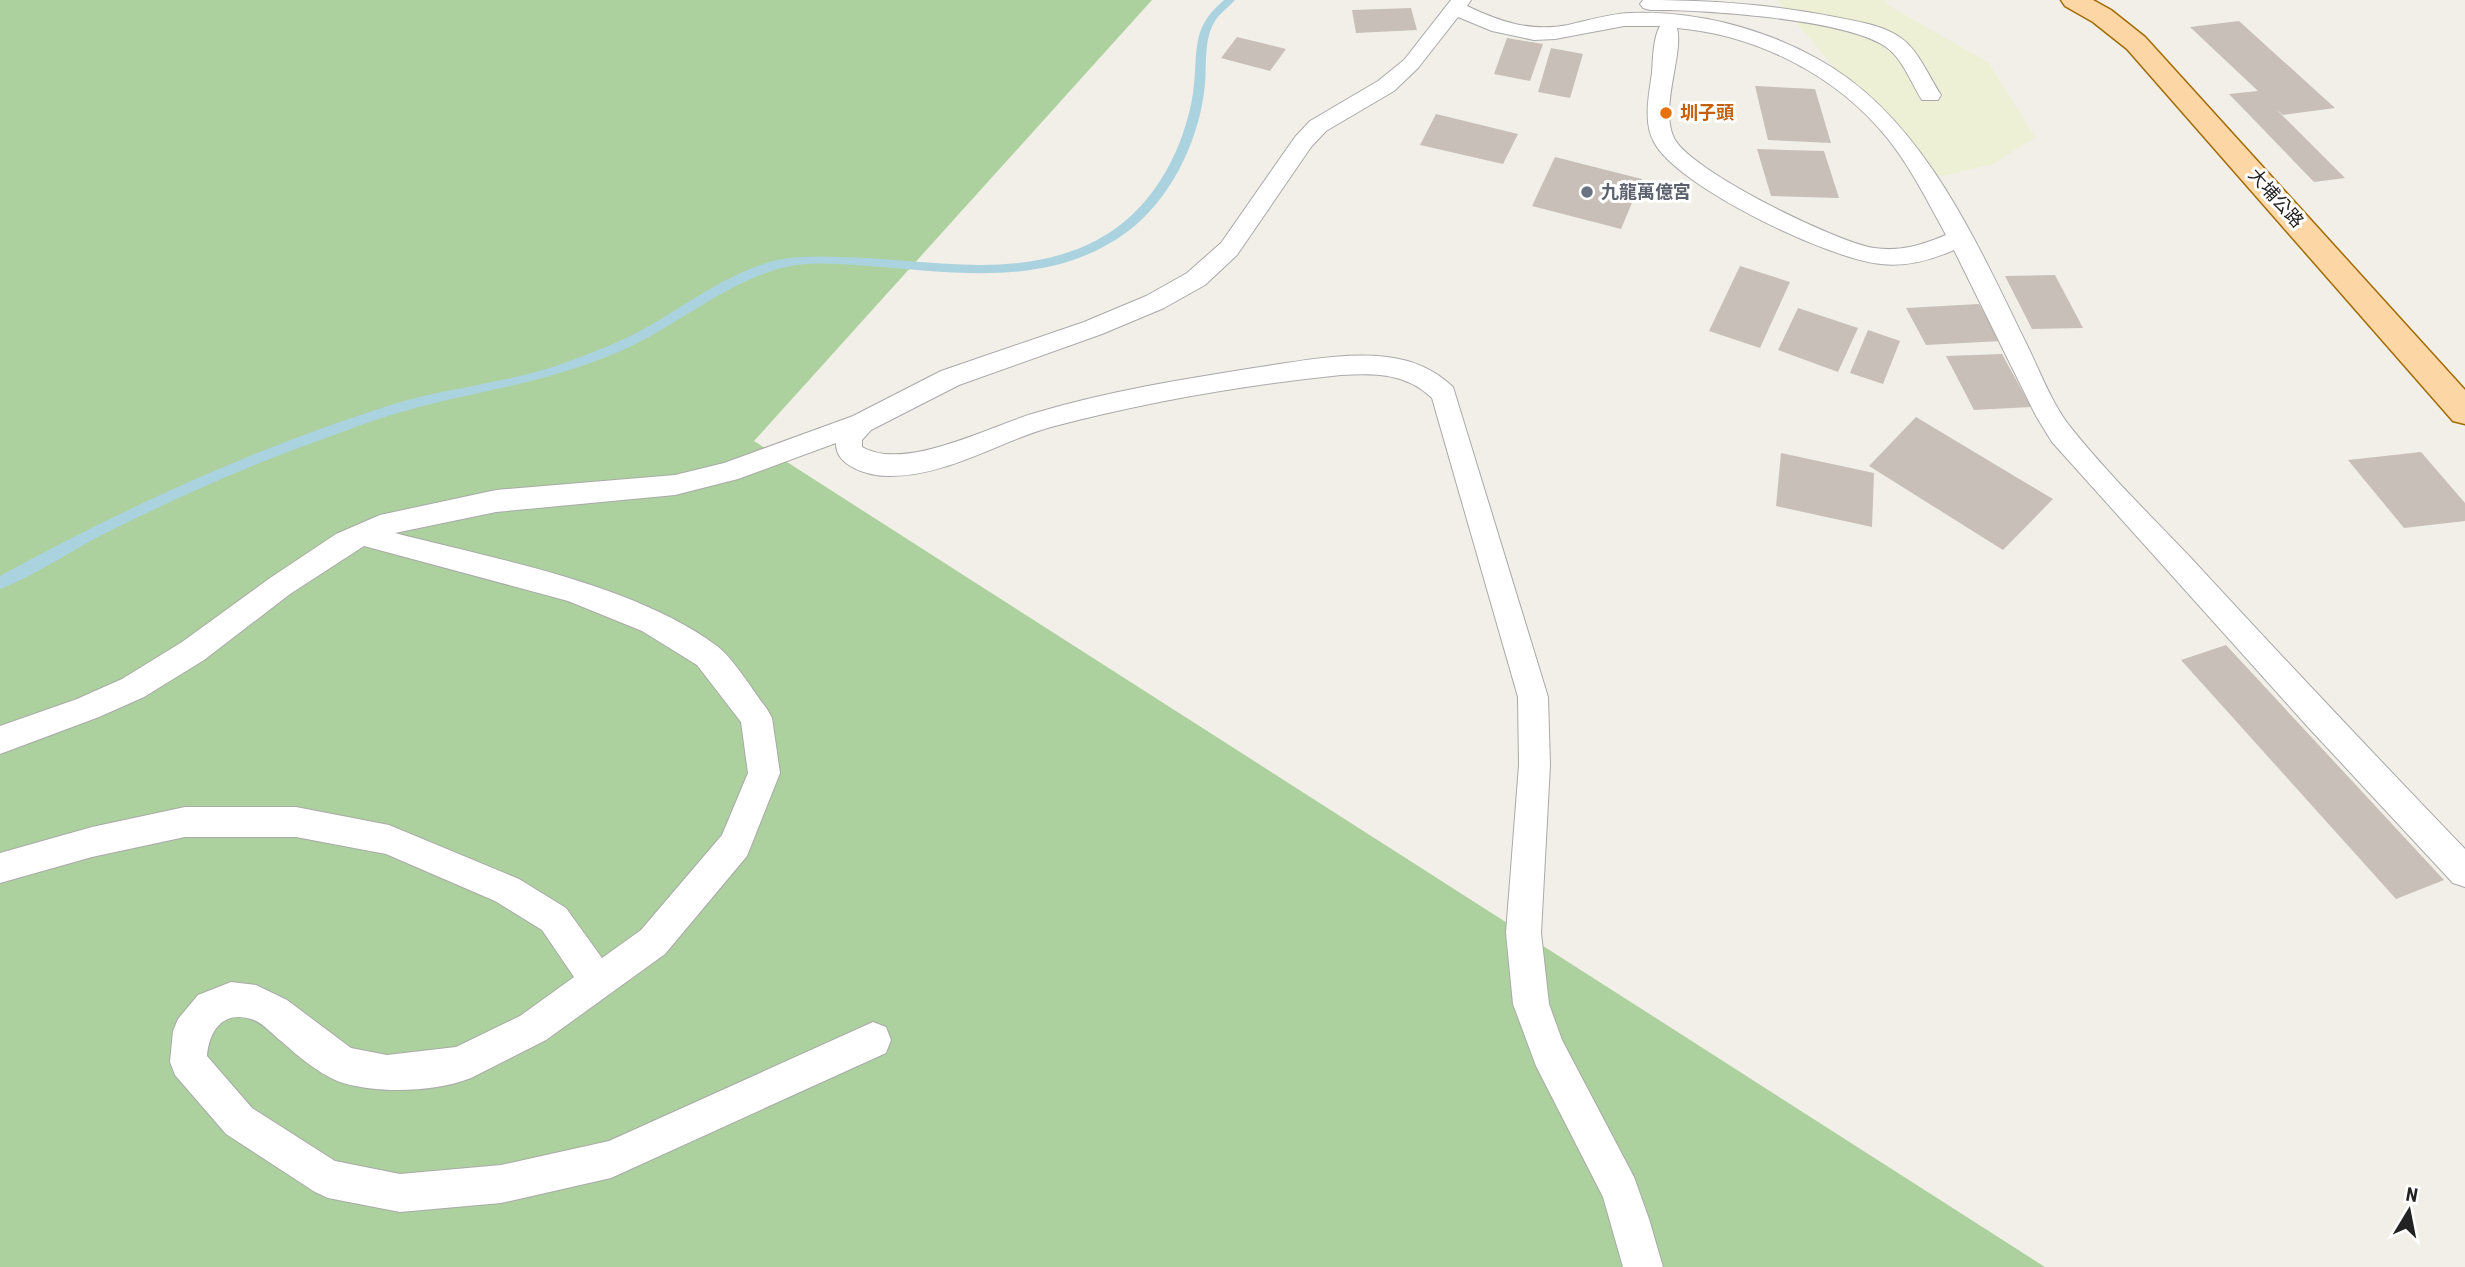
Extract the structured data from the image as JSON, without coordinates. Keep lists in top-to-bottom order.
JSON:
{
  "streets": {
    "main road": ["大埔公路"]
  },
  "places": ["圳子頭", "九龍萬億宮"],
  "north": "top"
}
